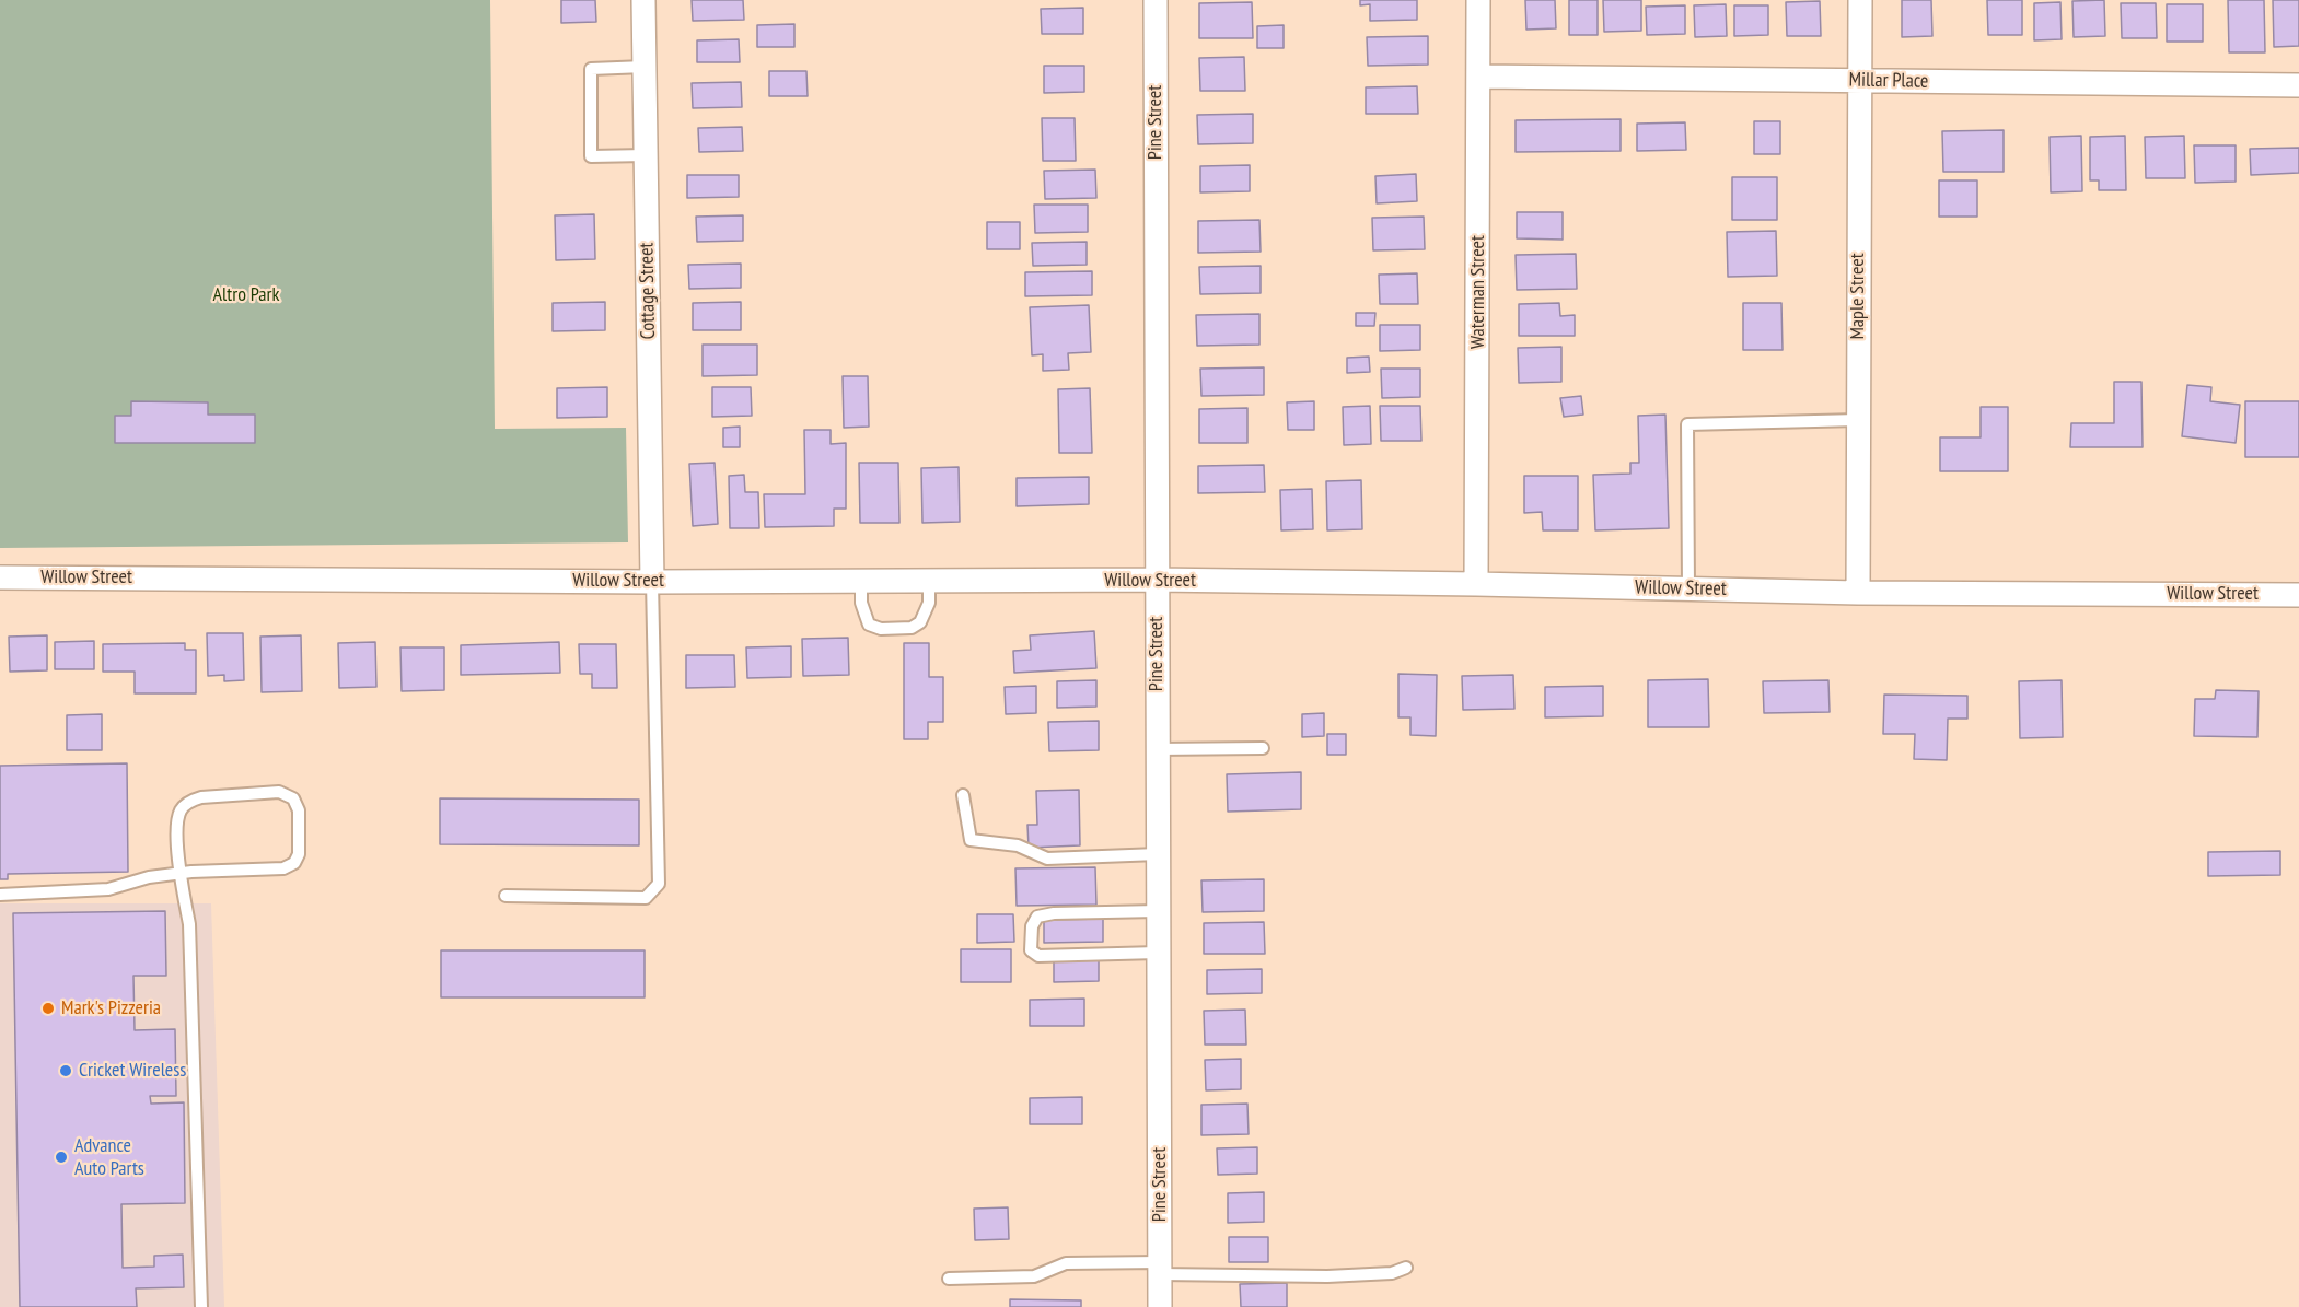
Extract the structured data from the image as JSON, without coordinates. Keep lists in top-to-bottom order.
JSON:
{
  "streets": {
    "street": [
      "Millar Place",
      "Pine Street",
      "Cottage Street",
      "Waterman Street",
      "Maple Street",
      "Willow Street"
    ]
  },
  "crossings": [
    ["Millar Place", "Waterman Street"],
    ["Millar Place", "Maple Street"],
    ["Pine Street", "Willow Street"],
    ["Cottage Street", "Willow Street"],
    ["Waterman Street", "Willow Street"],
    ["Maple Street", "Willow Street"]
  ],
  "parks": ["Altro Park"],
  "places": ["Mark's Pizzeria", "Cricket Wireless", "Advance Auto Parts"]
}
